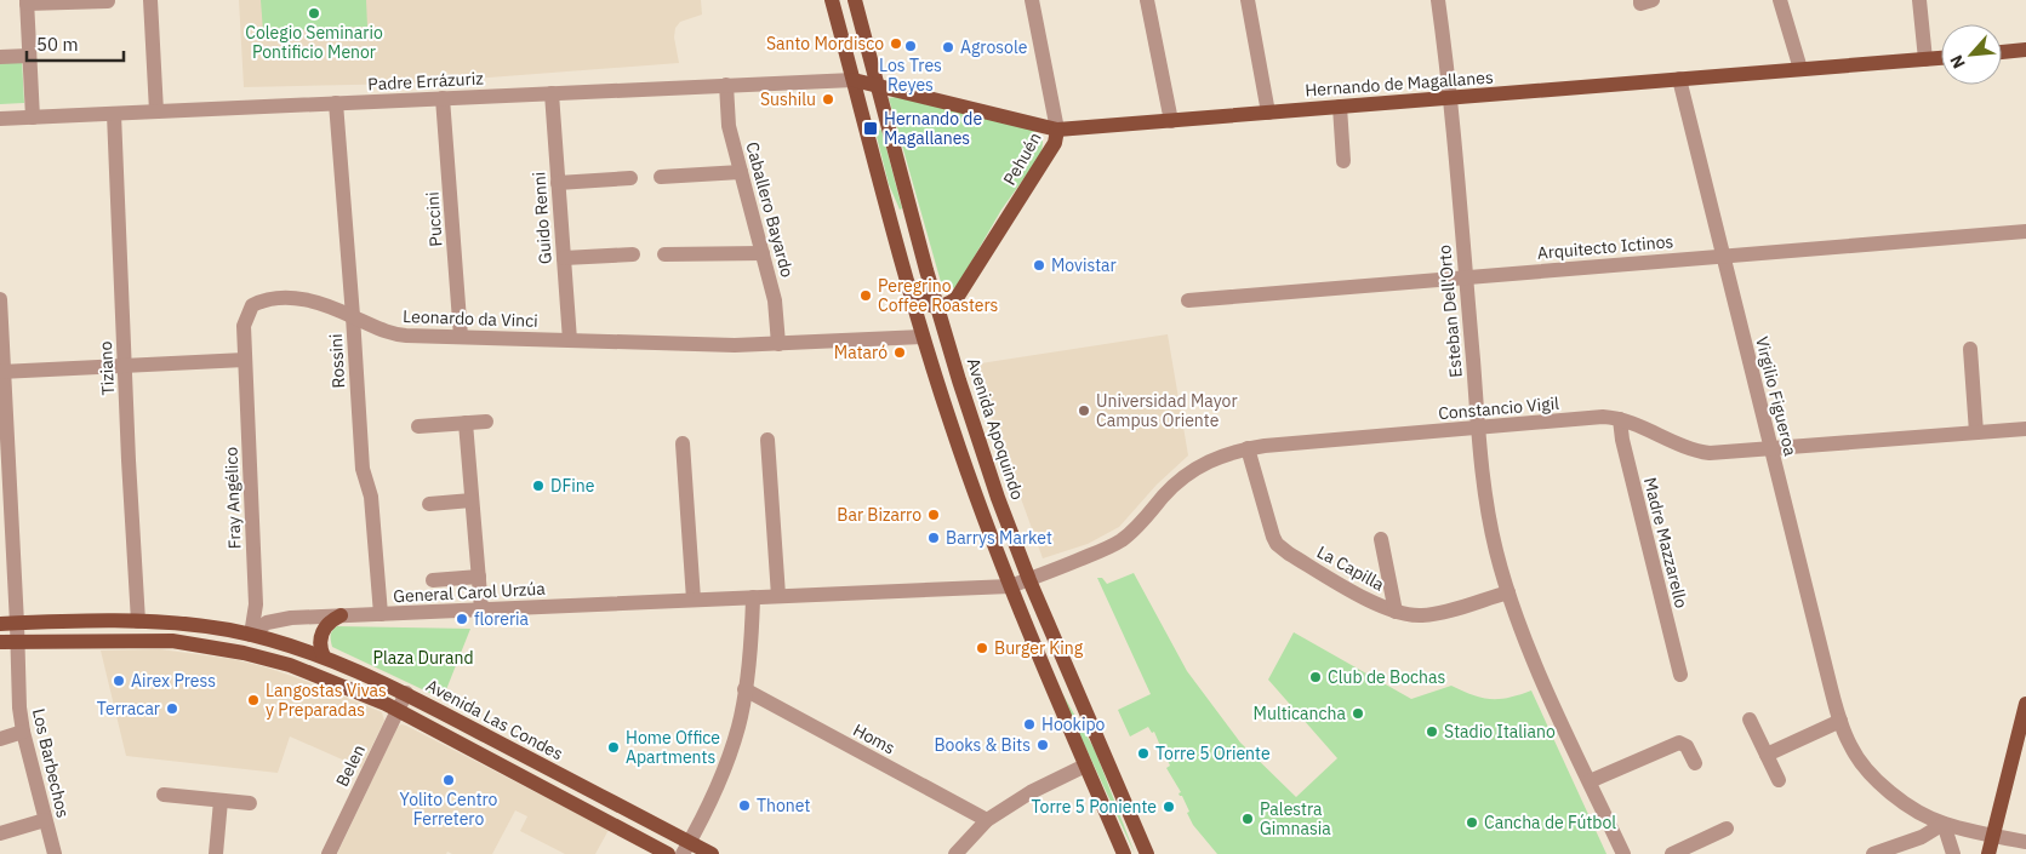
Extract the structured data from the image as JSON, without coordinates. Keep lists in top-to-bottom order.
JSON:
{
  "streets": {
    "main road": [
      "Hernando de Magallanes",
      "Pehuén",
      "Avenida Apoquindo",
      "Avenida Las Condes"
    ],
    "street": [
      "Padre Errázuriz",
      "Caballero Bayardo",
      "Guido Renni",
      "Puccini",
      "Arquitecto Ictinos",
      "Esteban Dell'Orto",
      "Leonardo da Vinci",
      "Rossini",
      "Tiziano",
      "Virgilio Figueroa",
      "Constancio Vigil",
      "Fray Angélico",
      "Madre Mazzarello",
      "La Capilla",
      "General Carol Urzúa",
      "Homs",
      "Los Barbechos",
      "Belen"
    ]
  },
  "crossings": [
    ["Padre Errázuriz", "Hernando de Magallanes"],
    ["Padre Errázuriz", "Caballero Bayardo"],
    ["Padre Errázuriz", "Guido Renni"],
    ["Padre Errázuriz", "Puccini"],
    ["Padre Errázuriz", "Rossini"],
    ["Padre Errázuriz", "Tiziano"],
    ["Hernando de Magallanes", "Pehuén"],
    ["Hernando de Magallanes", "Esteban Dell'Orto"],
    ["Hernando de Magallanes", "Virgilio Figueroa"],
    ["Hernando de Magallanes", "Avenida Apoquindo"],
    ["Pehuén", "Avenida Apoquindo"],
    ["Caballero Bayardo", "Leonardo da Vinci"],
    ["Guido Renni", "Leonardo da Vinci"],
    ["Puccini", "Leonardo da Vinci"],
    ["Arquitecto Ictinos", "Esteban Dell'Orto"],
    ["Arquitecto Ictinos", "Virgilio Figueroa"],
    ["Esteban Dell'Orto", "Constancio Vigil"],
    ["Esteban Dell'Orto", "La Capilla"],
    ["Leonardo da Vinci", "Rossini"],
    ["Leonardo da Vinci", "Fray Angélico"],
    ["Rossini", "General Carol Urzúa"],
    ["Tiziano", "Avenida Las Condes"],
    ["Virgilio Figueroa", "Constancio Vigil"],
    ["Constancio Vigil", "Avenida Apoquindo"],
    ["Constancio Vigil", "Madre Mazzarello"],
    ["Constancio Vigil", "La Capilla"],
    ["Constancio Vigil", "General Carol Urzúa"],
    ["Fray Angélico", "General Carol Urzúa"],
    ["Fray Angélico", "Avenida Las Condes"],
    ["General Carol Urzúa", "Avenida Las Condes"],
    ["Avenida Las Condes", "Los Barbechos"],
    ["Avenida Las Condes", "Belen"]
  ],
  "parks": ["Plaza Durand"],
  "places": {
    "other": [
      "Colegio Seminario Pontificio Menor",
      "Santo Mordisco",
      "Los Tres Reyes",
      "Agrosole",
      "Sushilu",
      "Movistar",
      "Peregrino Coffee Roasters",
      "Mataró",
      "Universidad Mayor Campus Oriente",
      "DFine",
      "Bar Bizarro",
      "Barrys Market",
      "floreria",
      "Burger King",
      "Club de Bochas",
      "Airex Press",
      "Langostas Vivas y Preparadas",
      "Terracar",
      "Multicancha",
      "Hookipo",
      "Stadio Italiano",
      "Books & Bits",
      "Home Office Apartments",
      "Torre 5 Oriente",
      "Yolito Centro Ferretero",
      "Thonet",
      "Torre 5 Poniente",
      "Palestra Gimnasia",
      "Cancha de Fútbol"
    ],
    "transit": ["Hernando de Magallanes"]
  },
  "scale_bar": "50 m",
  "north": "bottom left"
}
